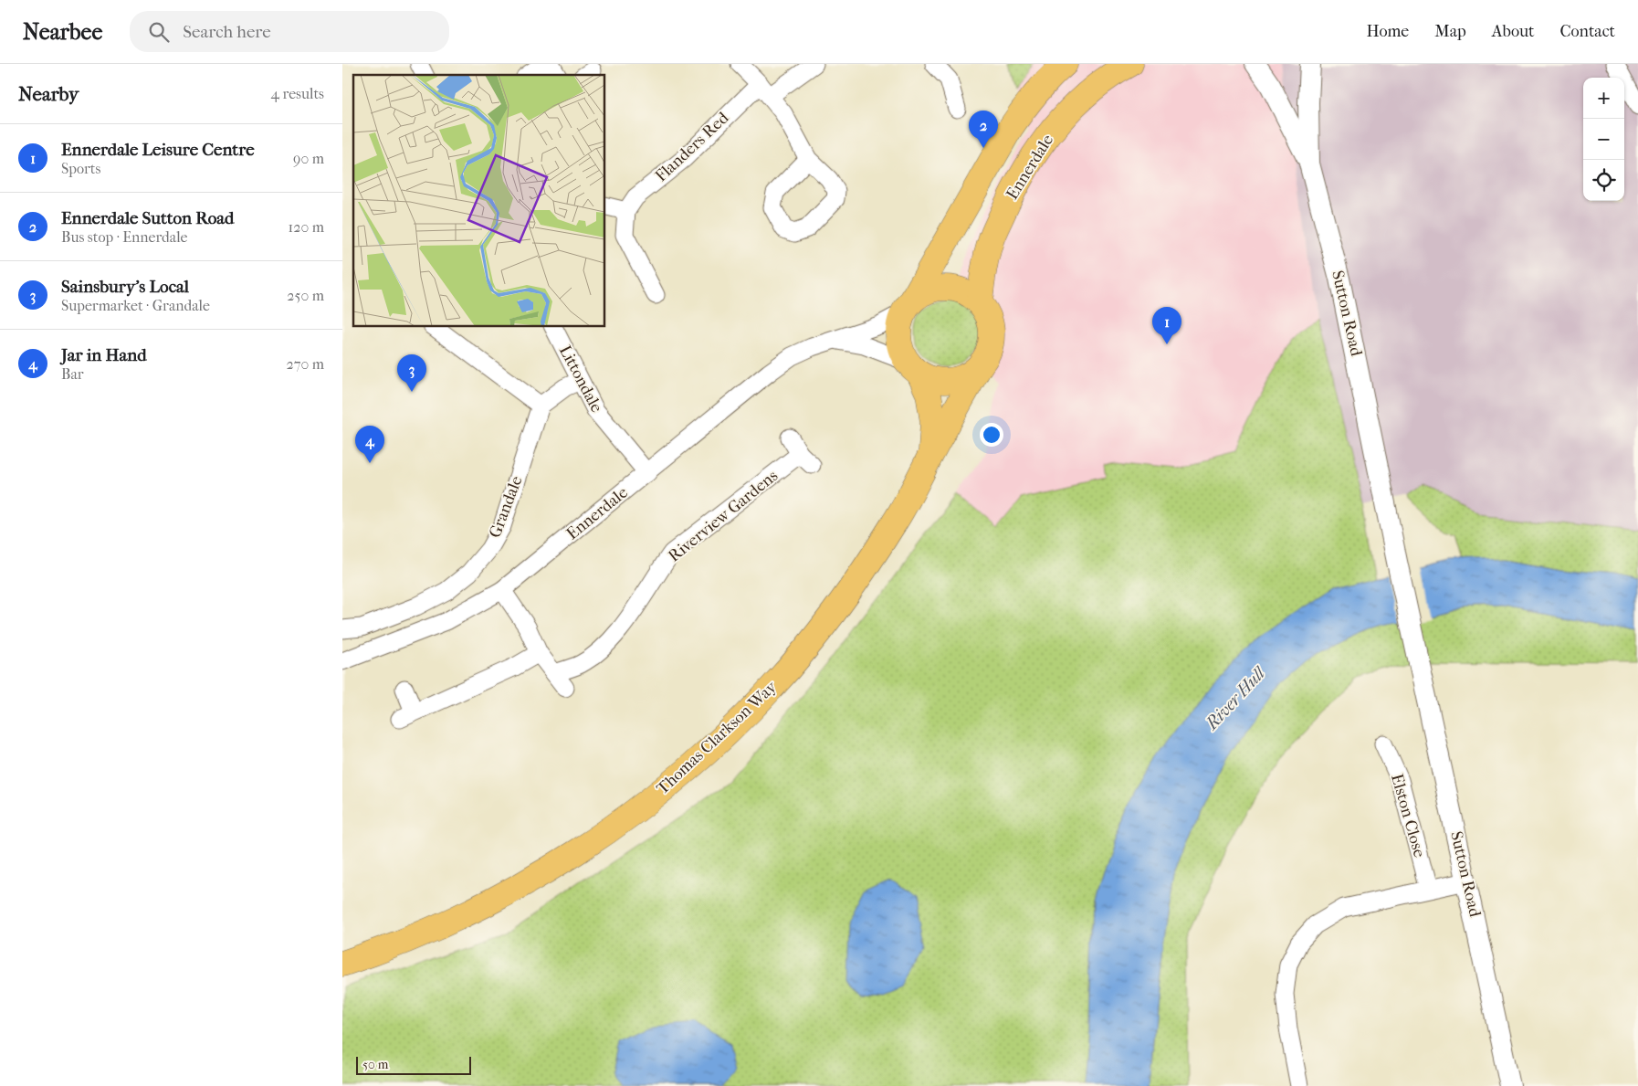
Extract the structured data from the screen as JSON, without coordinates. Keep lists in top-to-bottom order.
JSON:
{
  "streets": {
    "highway": ["Ennerdale", "Thomas Clarkson Way"],
    "street": [
      "Flanders Red",
      "Sutton Road",
      "Littondale",
      "Grandale",
      "Riverview Gardens",
      "Elston Close"
    ]
  },
  "crossings": [
    ["Ennerdale", "Littondale"],
    ["Ennerdale", "Thomas Clarkson Way"]
  ],
  "water": ["River Hull"],
  "scale_bar": "50 m",
  "page": {
    "header": "Nearbee",
    "search": "Search here",
    "nav": [
      "Home",
      "Map",
      "About",
      "Contact"
    ],
    "heading": ["Nearby", "4 results"],
    "map_buttons": ["+", "−"],
    "pins": [
      "2",
      "1",
      "3",
      "4"
    ],
    "list": [
      {
        "mark": "1",
        "name": "Ennerdale Leisure Centre",
        "note": "Sports",
        "value": "90 m"
      },
      {
        "mark": "2",
        "name": "Ennerdale Sutton Road",
        "note": "Bus stop · Ennerdale",
        "value": "120 m"
      },
      {
        "mark": "3",
        "name": "Sainsbury's Local",
        "note": "Supermarket · Grandale",
        "value": "250 m"
      },
      {
        "mark": "4",
        "name": "Jar in Hand",
        "note": "Bar",
        "value": "270 m"
      }
    ],
    "scale": "50 m"
  }
}
